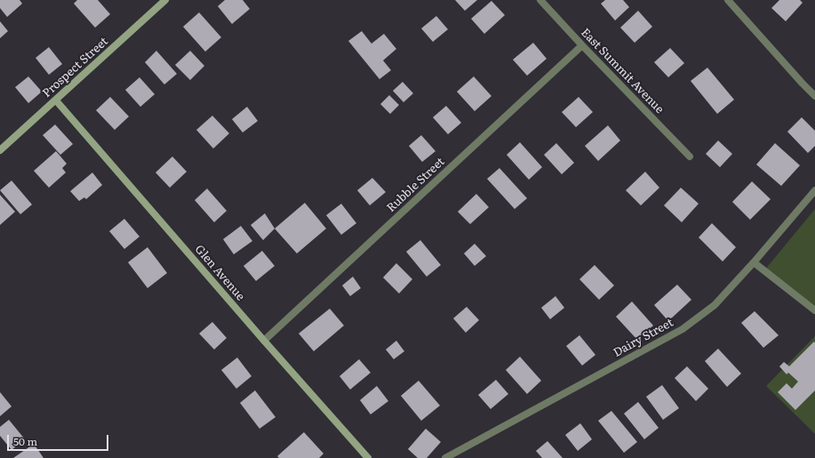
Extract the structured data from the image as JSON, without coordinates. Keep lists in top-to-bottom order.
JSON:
{
  "streets": {
    "street": [
      "Prospect Street",
      "East Summit Avenue",
      "Rubble Street",
      "Glen Avenue",
      "Dairy Street"
    ]
  },
  "crossings": [
    ["Prospect Street", "Glen Avenue"],
    ["East Summit Avenue", "Rubble Street"],
    ["Rubble Street", "Glen Avenue"]
  ],
  "scale_bar": "50 m"
}
